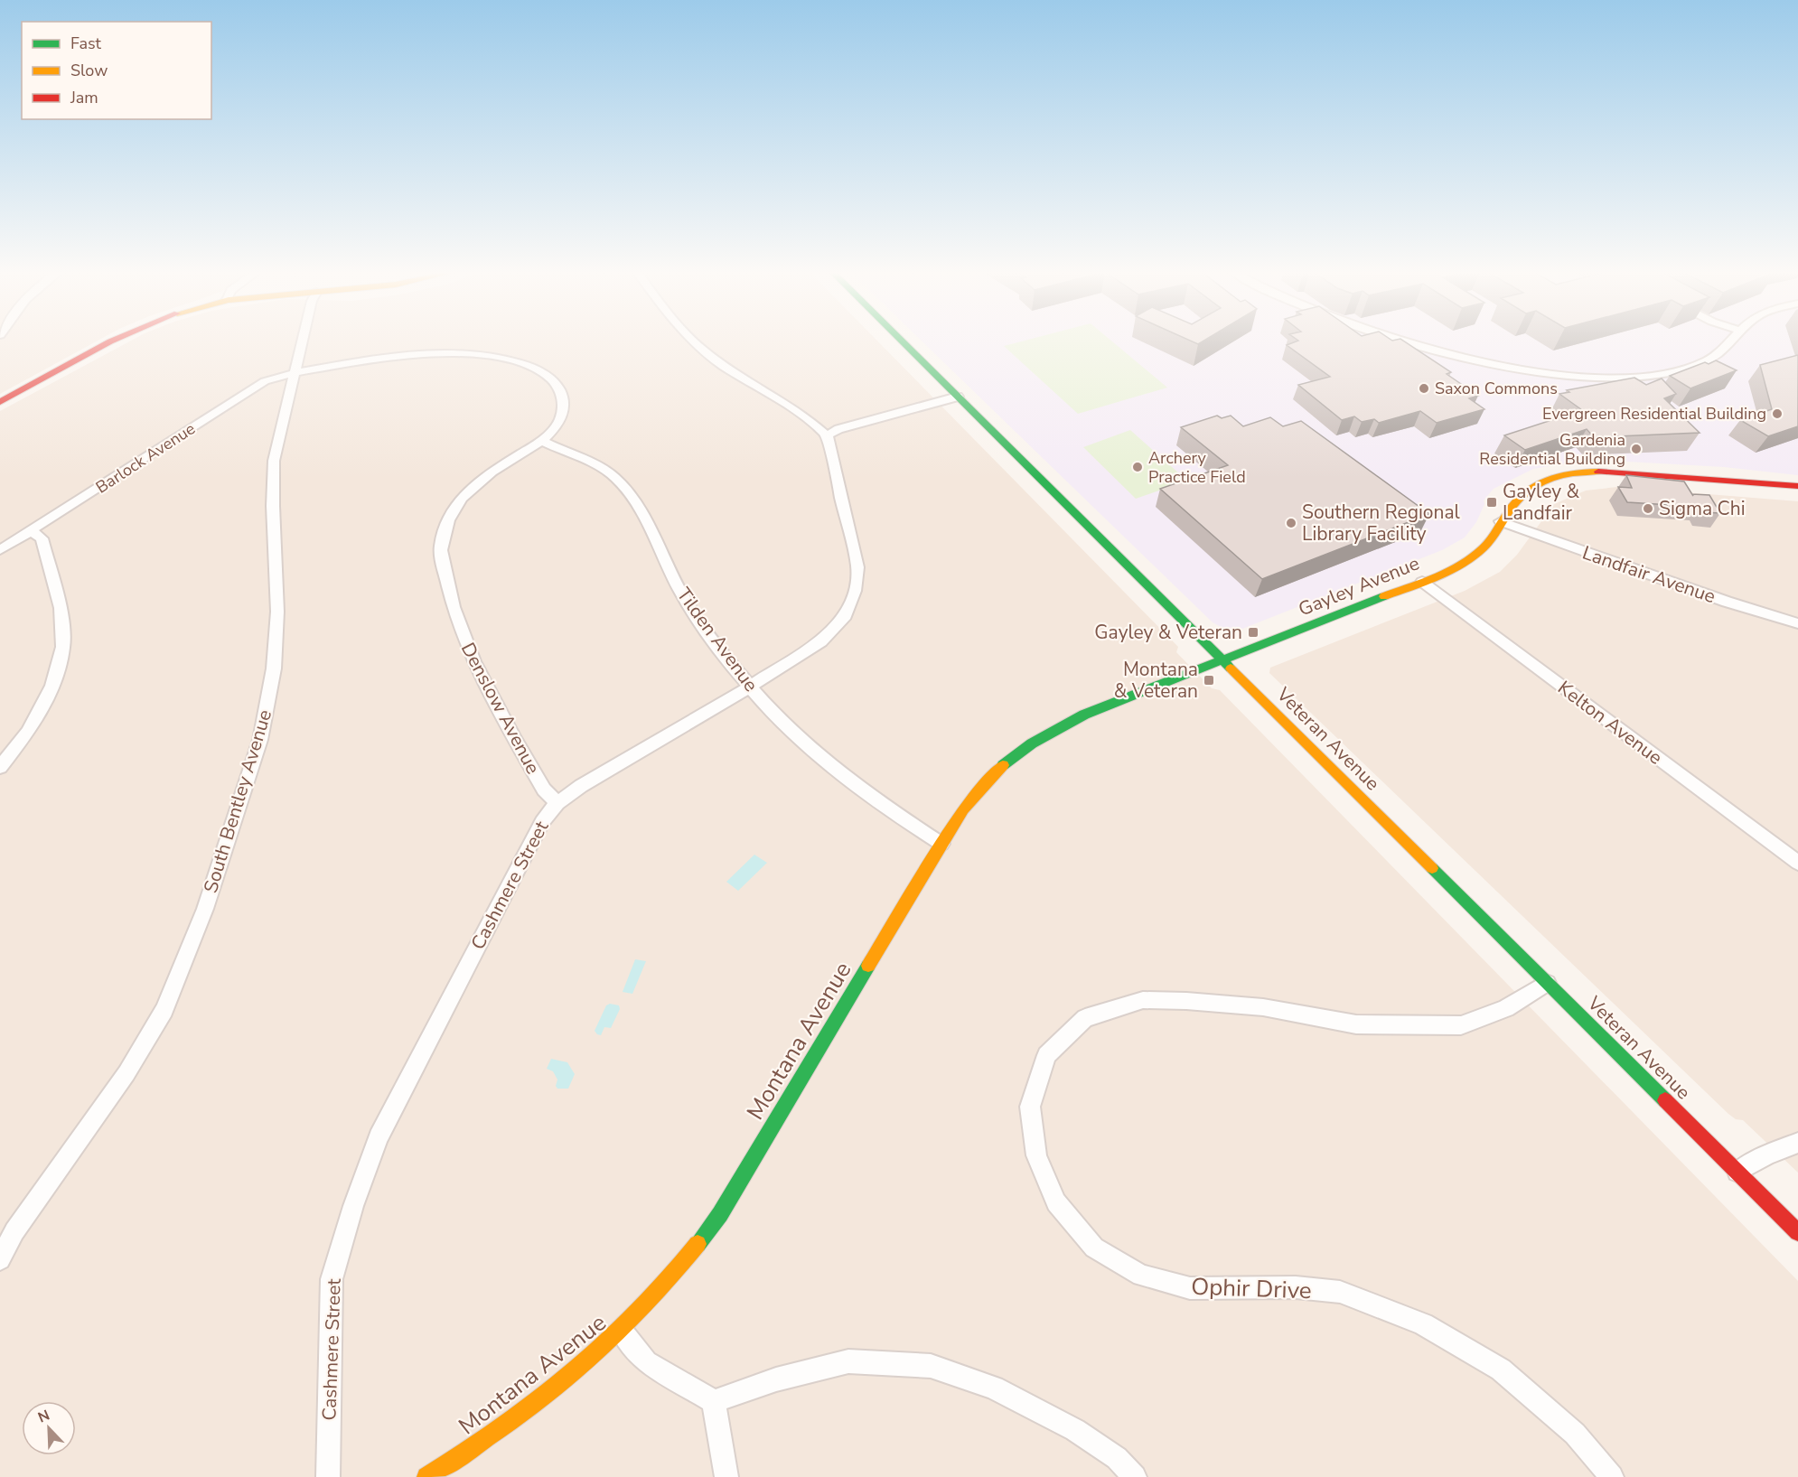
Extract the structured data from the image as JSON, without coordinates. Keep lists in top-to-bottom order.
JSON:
{
  "streets": {
    "street": [
      "Barlock Avenue",
      "Landfair Avenue",
      "Gayley Avenue",
      "Tilden Avenue",
      "Denslow Avenue",
      "Kelton Avenue",
      "Veteran Avenue",
      "South Bentley Avenue",
      "Cashmere Street",
      "Montana Avenue",
      "Ophir Drive"
    ]
  },
  "crossings": [
    ["Barlock Avenue", "Denslow Avenue"],
    ["Barlock Avenue", "South Bentley Avenue"],
    ["Landfair Avenue", "Gayley Avenue"],
    ["Gayley Avenue", "Kelton Avenue"],
    ["Gayley Avenue", "Veteran Avenue"],
    ["Gayley Avenue", "Montana Avenue"],
    ["Tilden Avenue", "Denslow Avenue"],
    ["Tilden Avenue", "Cashmere Street"],
    ["Tilden Avenue", "Montana Avenue"],
    ["Denslow Avenue", "South Bentley Avenue"],
    ["Denslow Avenue", "Cashmere Street"],
    ["Veteran Avenue", "Montana Avenue"],
    ["Veteran Avenue", "Ophir Drive"]
  ],
  "places": {
    "other": [
      "Saxon Commons",
      "Evergreen Residential Building",
      "Gardenia Residential Building",
      "Archery Practice Field",
      "Sigma Chi",
      "Southern Regional Library Facility"
    ],
    "transit": ["Gayley & Landfair", "Gayley & Veteran", "Montana & Veteran"]
  },
  "legend": ["Fast", "Slow", "Jam"],
  "north": "top left"
}
